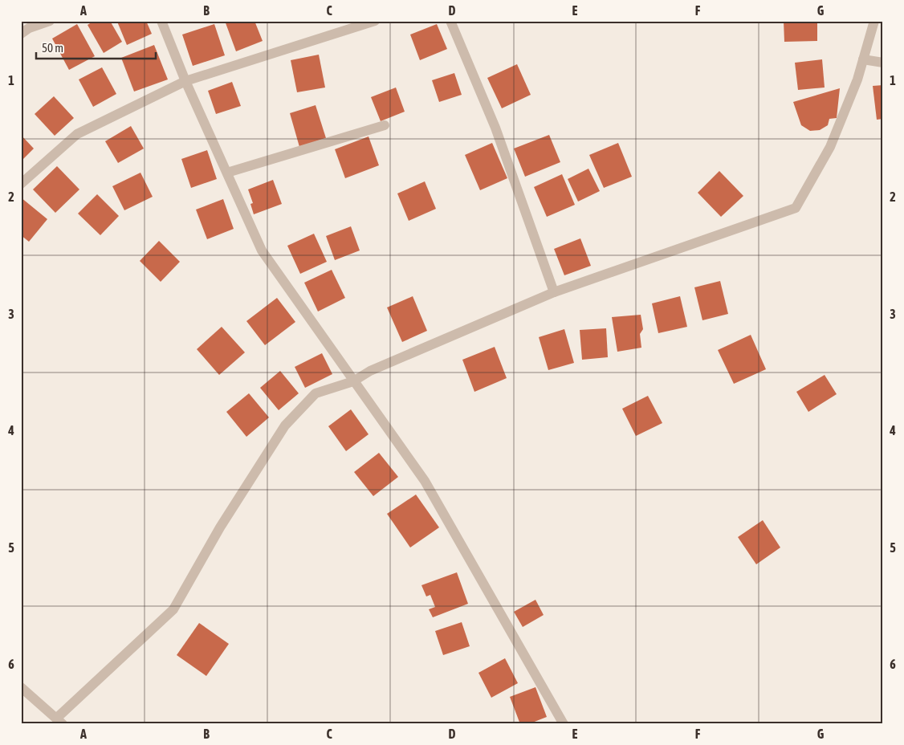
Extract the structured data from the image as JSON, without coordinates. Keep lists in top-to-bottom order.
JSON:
{
  "scale_bar": "50 m",
  "grid": {
    "columns": [
      "A",
      "B",
      "C",
      "D",
      "E",
      "F",
      "G"
    ],
    "rows": [
      "1",
      "2",
      "3",
      "4",
      "5",
      "6"
    ]
  }
}
